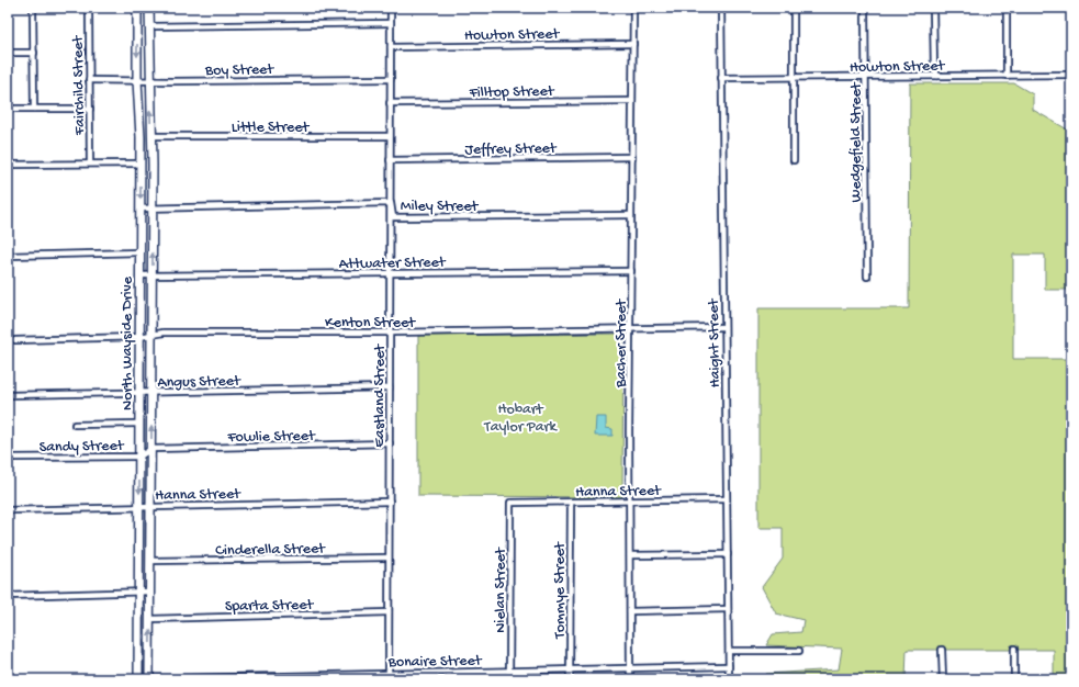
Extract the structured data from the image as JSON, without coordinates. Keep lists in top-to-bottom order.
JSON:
{
  "streets": {
    "main road": ["North Wayside Drive"],
    "street": [
      "Howton Street",
      "Boy Street",
      "Fairchild Street",
      "Filltop Street",
      "Little Street",
      "Wedgefield Street",
      "Jeffrey Street",
      "Miley Street",
      "Attwater Street",
      "Kenton Street",
      "Bacher Street",
      "Haight Street",
      "Angus Street",
      "Eastland Street",
      "Fowlie Street",
      "Sandy Street",
      "Hanna Street",
      "Cinderella Street",
      "Nielan Street",
      "Tommye Street",
      "Sparta Street",
      "Bonaire Street"
    ]
  },
  "crossings": [
    ["Howton Street", "Wedgefield Street"],
    ["Howton Street", "Bacher Street"],
    ["Howton Street", "Haight Street"],
    ["Howton Street", "Eastland Street"],
    ["Boy Street", "Fairchild Street"],
    ["Boy Street", "North Wayside Drive"],
    ["Boy Street", "Eastland Street"],
    ["Filltop Street", "Bacher Street"],
    ["Filltop Street", "Eastland Street"],
    ["Little Street", "North Wayside Drive"],
    ["Little Street", "Eastland Street"],
    ["Jeffrey Street", "Bacher Street"],
    ["Jeffrey Street", "Eastland Street"],
    ["Miley Street", "North Wayside Drive"],
    ["Miley Street", "Bacher Street"],
    ["Miley Street", "Eastland Street"],
    ["Attwater Street", "North Wayside Drive"],
    ["Attwater Street", "Bacher Street"],
    ["Attwater Street", "Eastland Street"],
    ["Kenton Street", "North Wayside Drive"],
    ["Kenton Street", "Bacher Street"],
    ["Kenton Street", "Haight Street"],
    ["Kenton Street", "Eastland Street"],
    ["North Wayside Drive", "Angus Street"],
    ["North Wayside Drive", "Fowlie Street"],
    ["North Wayside Drive", "Sandy Street"],
    ["North Wayside Drive", "Hanna Street"],
    ["North Wayside Drive", "Cinderella Street"],
    ["North Wayside Drive", "Sparta Street"],
    ["North Wayside Drive", "Bonaire Street"],
    ["Bacher Street", "Hanna Street"],
    ["Bacher Street", "Bonaire Street"],
    ["Haight Street", "Hanna Street"],
    ["Haight Street", "Bonaire Street"],
    ["Angus Street", "Eastland Street"],
    ["Eastland Street", "Fowlie Street"],
    ["Eastland Street", "Hanna Street"],
    ["Eastland Street", "Cinderella Street"],
    ["Eastland Street", "Sparta Street"],
    ["Eastland Street", "Bonaire Street"],
    ["Fowlie Street", "Sandy Street"],
    ["Hanna Street", "Nielan Street"],
    ["Hanna Street", "Tommye Street"],
    ["Nielan Street", "Bonaire Street"],
    ["Tommye Street", "Bonaire Street"]
  ],
  "parks": ["Hobart Taylor Park"]
}
